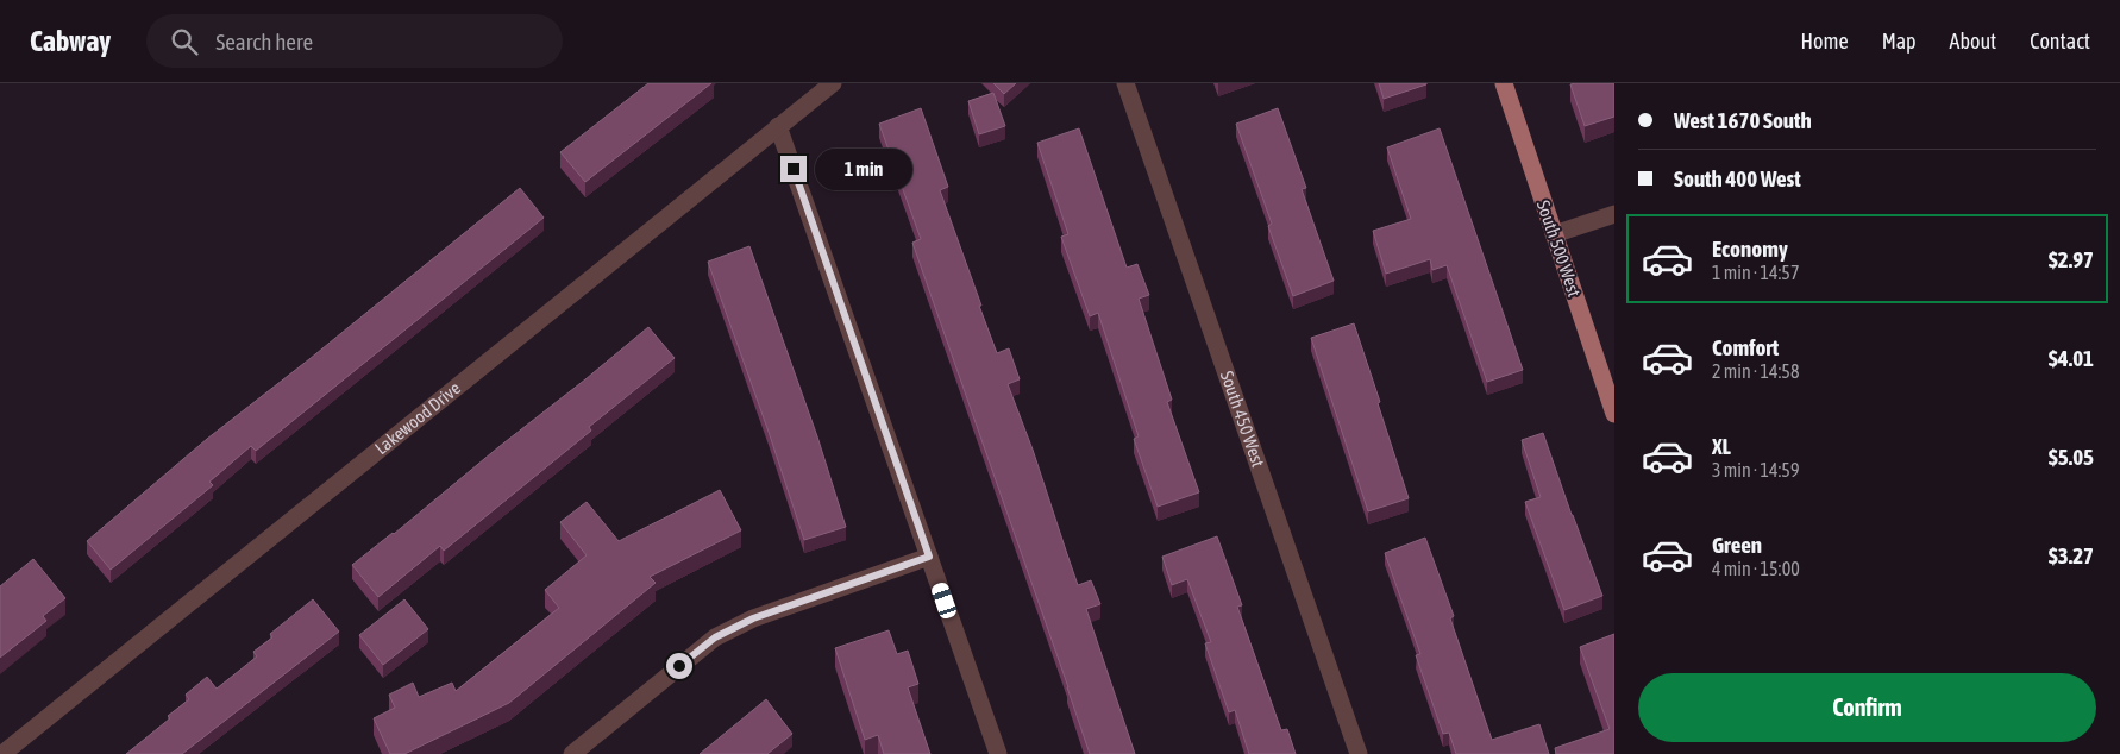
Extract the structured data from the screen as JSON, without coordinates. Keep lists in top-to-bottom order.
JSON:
{
  "streets": {
    "main road": ["South 500 West"],
    "street": ["Lakewood Drive", "South 450 West"]
  },
  "page": {
    "header": "Cabway",
    "search": "Search here",
    "nav": [
      "Home",
      "Map",
      "About",
      "Contact"
    ],
    "banner": ["West 1670 South", "South 400 West"],
    "bubble": "1 min",
    "list": [
      {
        "name": "Economy",
        "note": "1 min · 14:57",
        "value": "$2.97"
      },
      {
        "name": "Comfort",
        "note": "2 min · 14:58",
        "value": "$4.01"
      },
      {
        "name": "XL",
        "note": "3 min · 14:59",
        "value": "$5.05"
      },
      {
        "name": "Green",
        "note": "4 min · 15:00",
        "value": "$3.27"
      }
    ],
    "buttons": "Confirm"
  }
}
